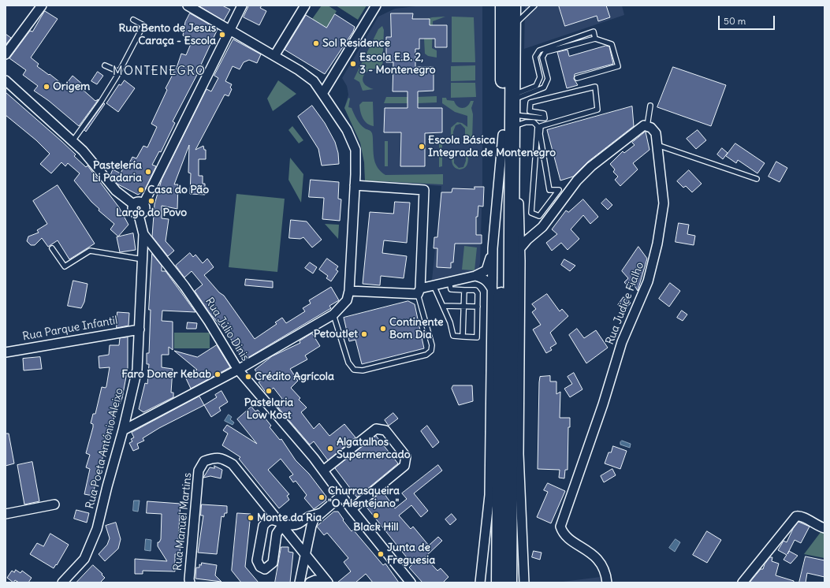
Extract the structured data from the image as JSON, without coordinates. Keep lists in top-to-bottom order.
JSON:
{
  "streets": {
    "street": [
      "Rua Judice Fialho",
      "Rua Parque Infantil",
      "Rua Júlio Dinis",
      "Rua Poeta António Aleixo",
      "Rua Manuel Martins"
    ]
  },
  "crossings": [
    ["Rua Parque Infantil", "Rua Poeta António Aleixo"]
  ],
  "districts": ["MONTENEGRO"],
  "places": [
    "Rua Bento de Jesus Caraça - Escola",
    "Sol Residence",
    "Escola E.B. 2, 3 - Montenegro",
    "Origem",
    "Escola Básica Integrada de Montenegro",
    "Pastelería Li Padaria",
    "Casa do Pão",
    "Largo do Povo",
    "Continente Bom Dia",
    "Petoutlet",
    "Faro Doner Kebab",
    "Crédito Agrícola",
    "Pastelaria Low Kost",
    "Algatalhos Supermercado",
    "Churrasqueira \"O Alentejano\"",
    "Black Hill",
    "Monte da Ria",
    "Junta de Freguesia"
  ],
  "scale_bar": "50 m"
}
